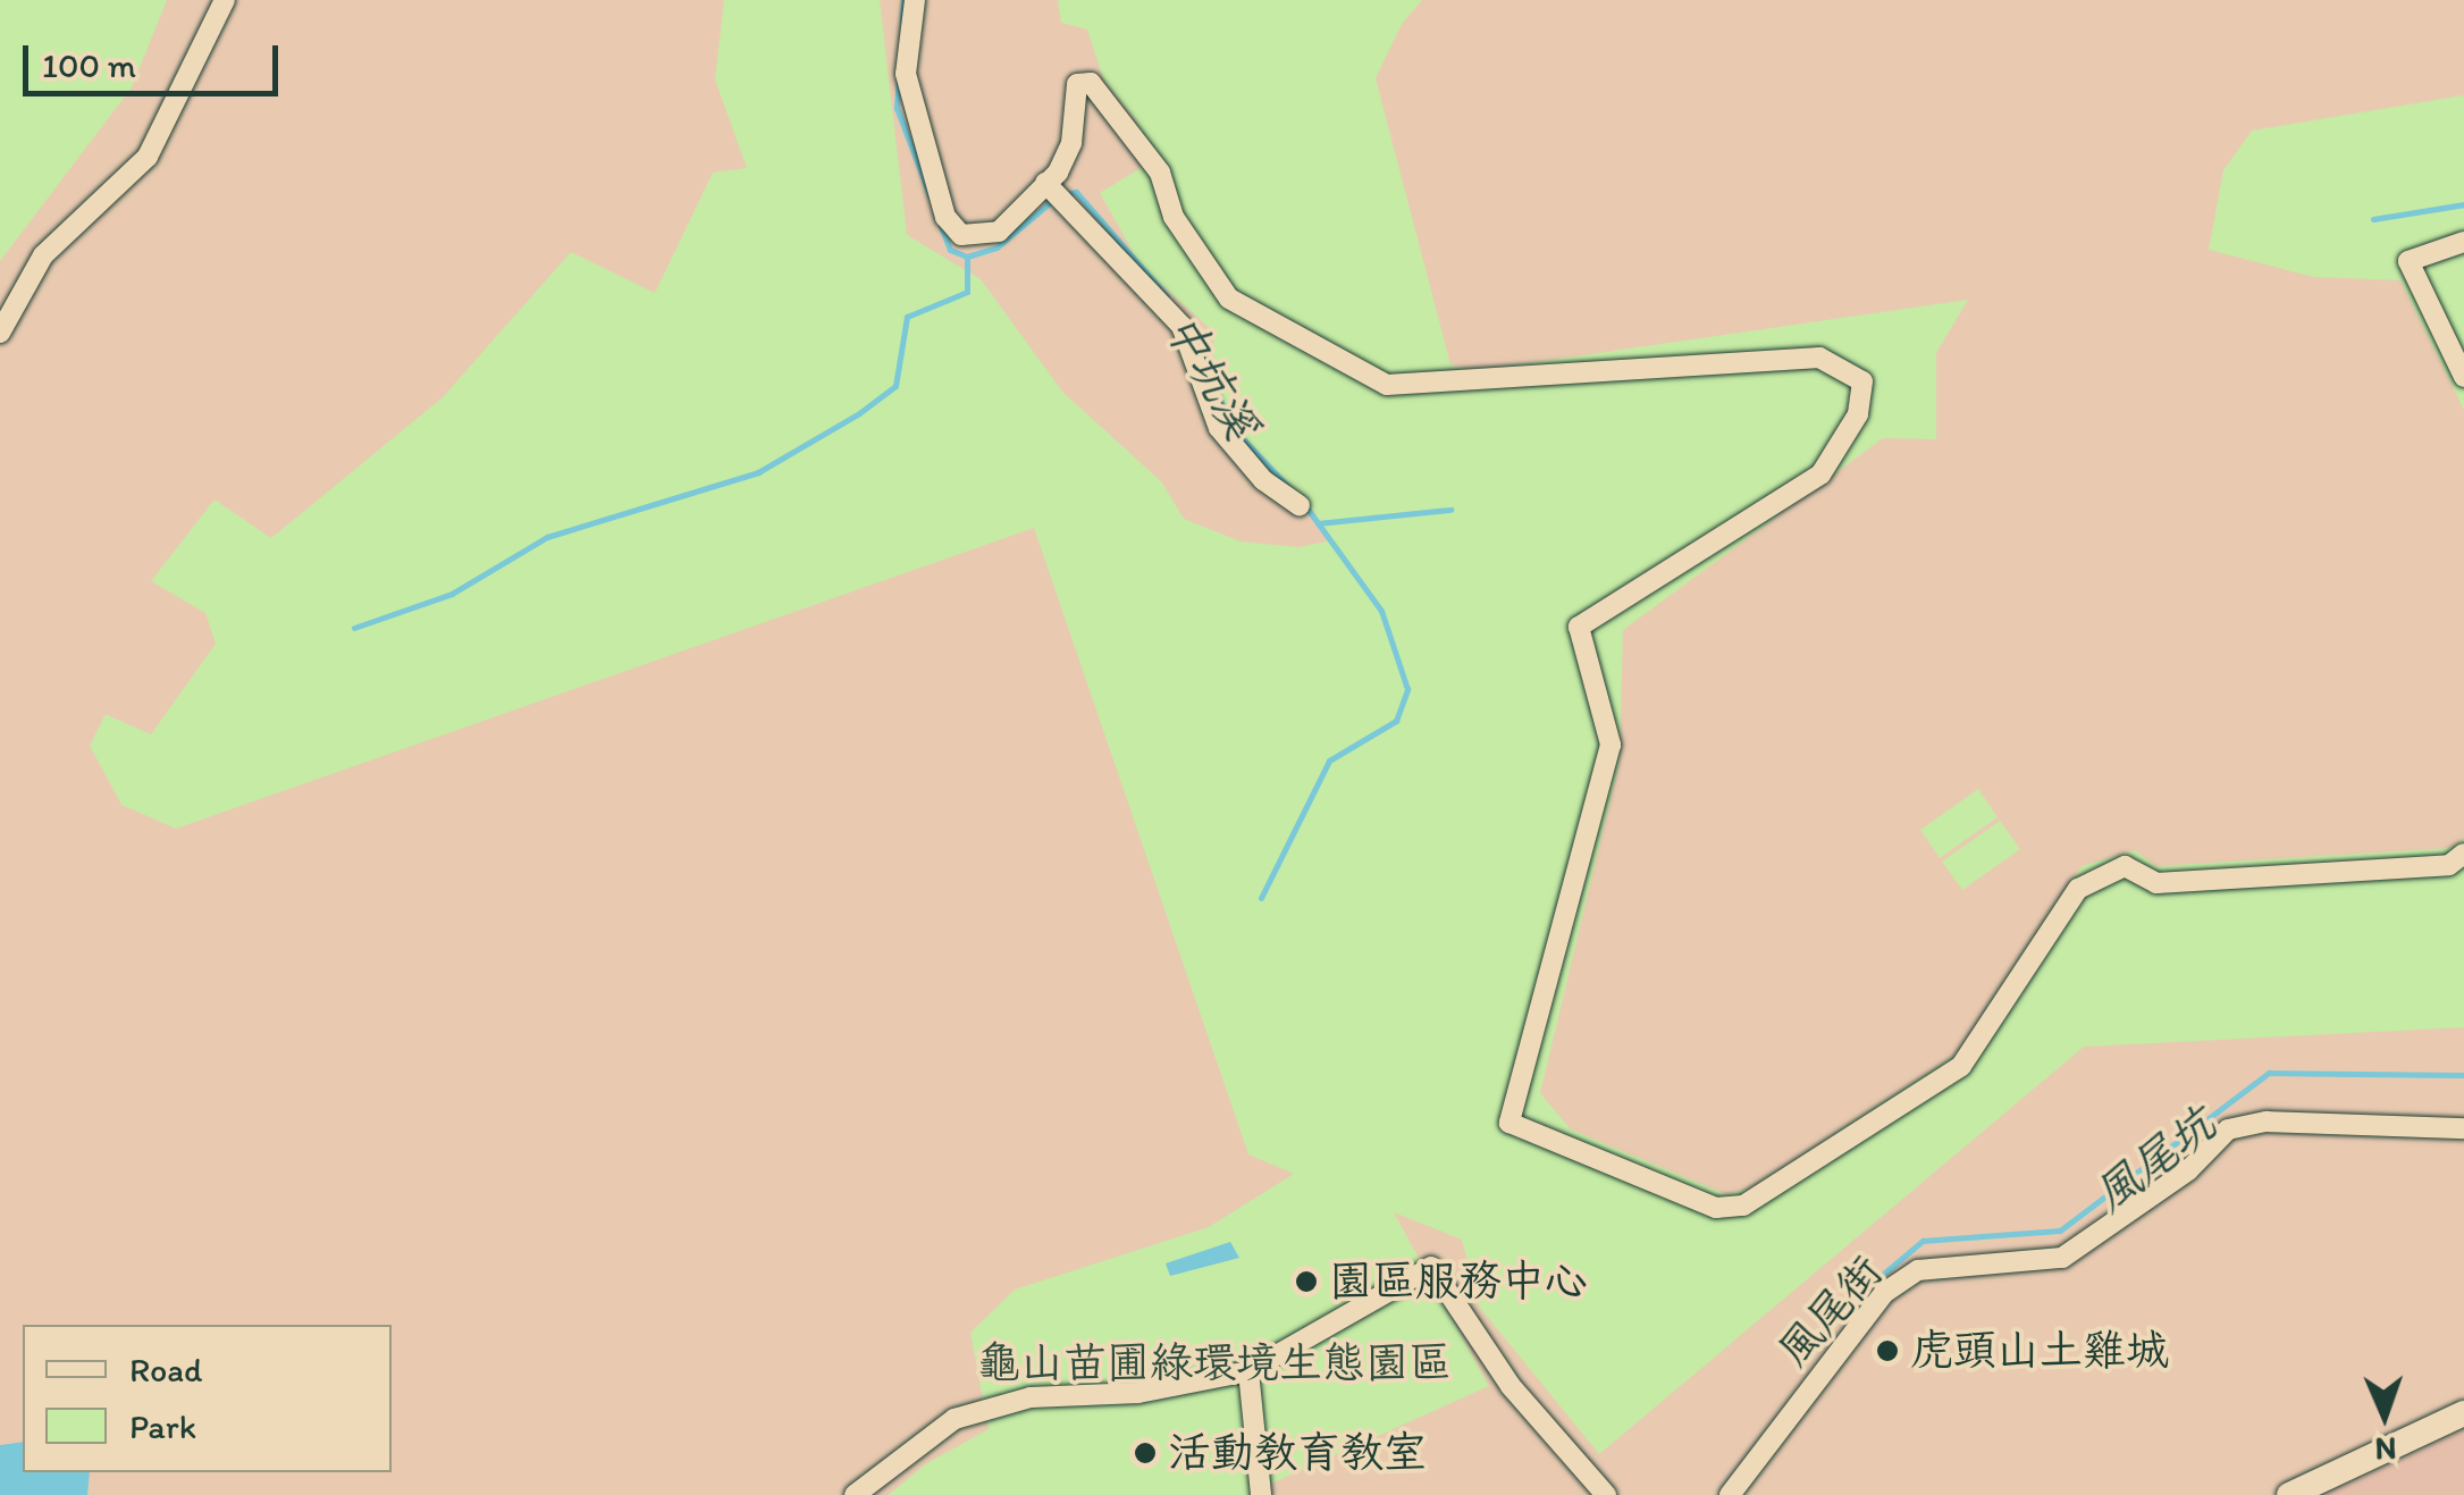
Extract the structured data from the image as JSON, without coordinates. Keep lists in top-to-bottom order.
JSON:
{
  "streets": {
    "street": ["風尾街"]
  },
  "water": ["中坑溪", "風尾坑"],
  "parks": ["龜山苗圃綠環境生態園區"],
  "places": ["園區服務中心", "虎頭山土雞城", "活動教育教室"],
  "legend": ["Road", "Park"],
  "scale_bar": "100 m",
  "north": "bottom"
}
